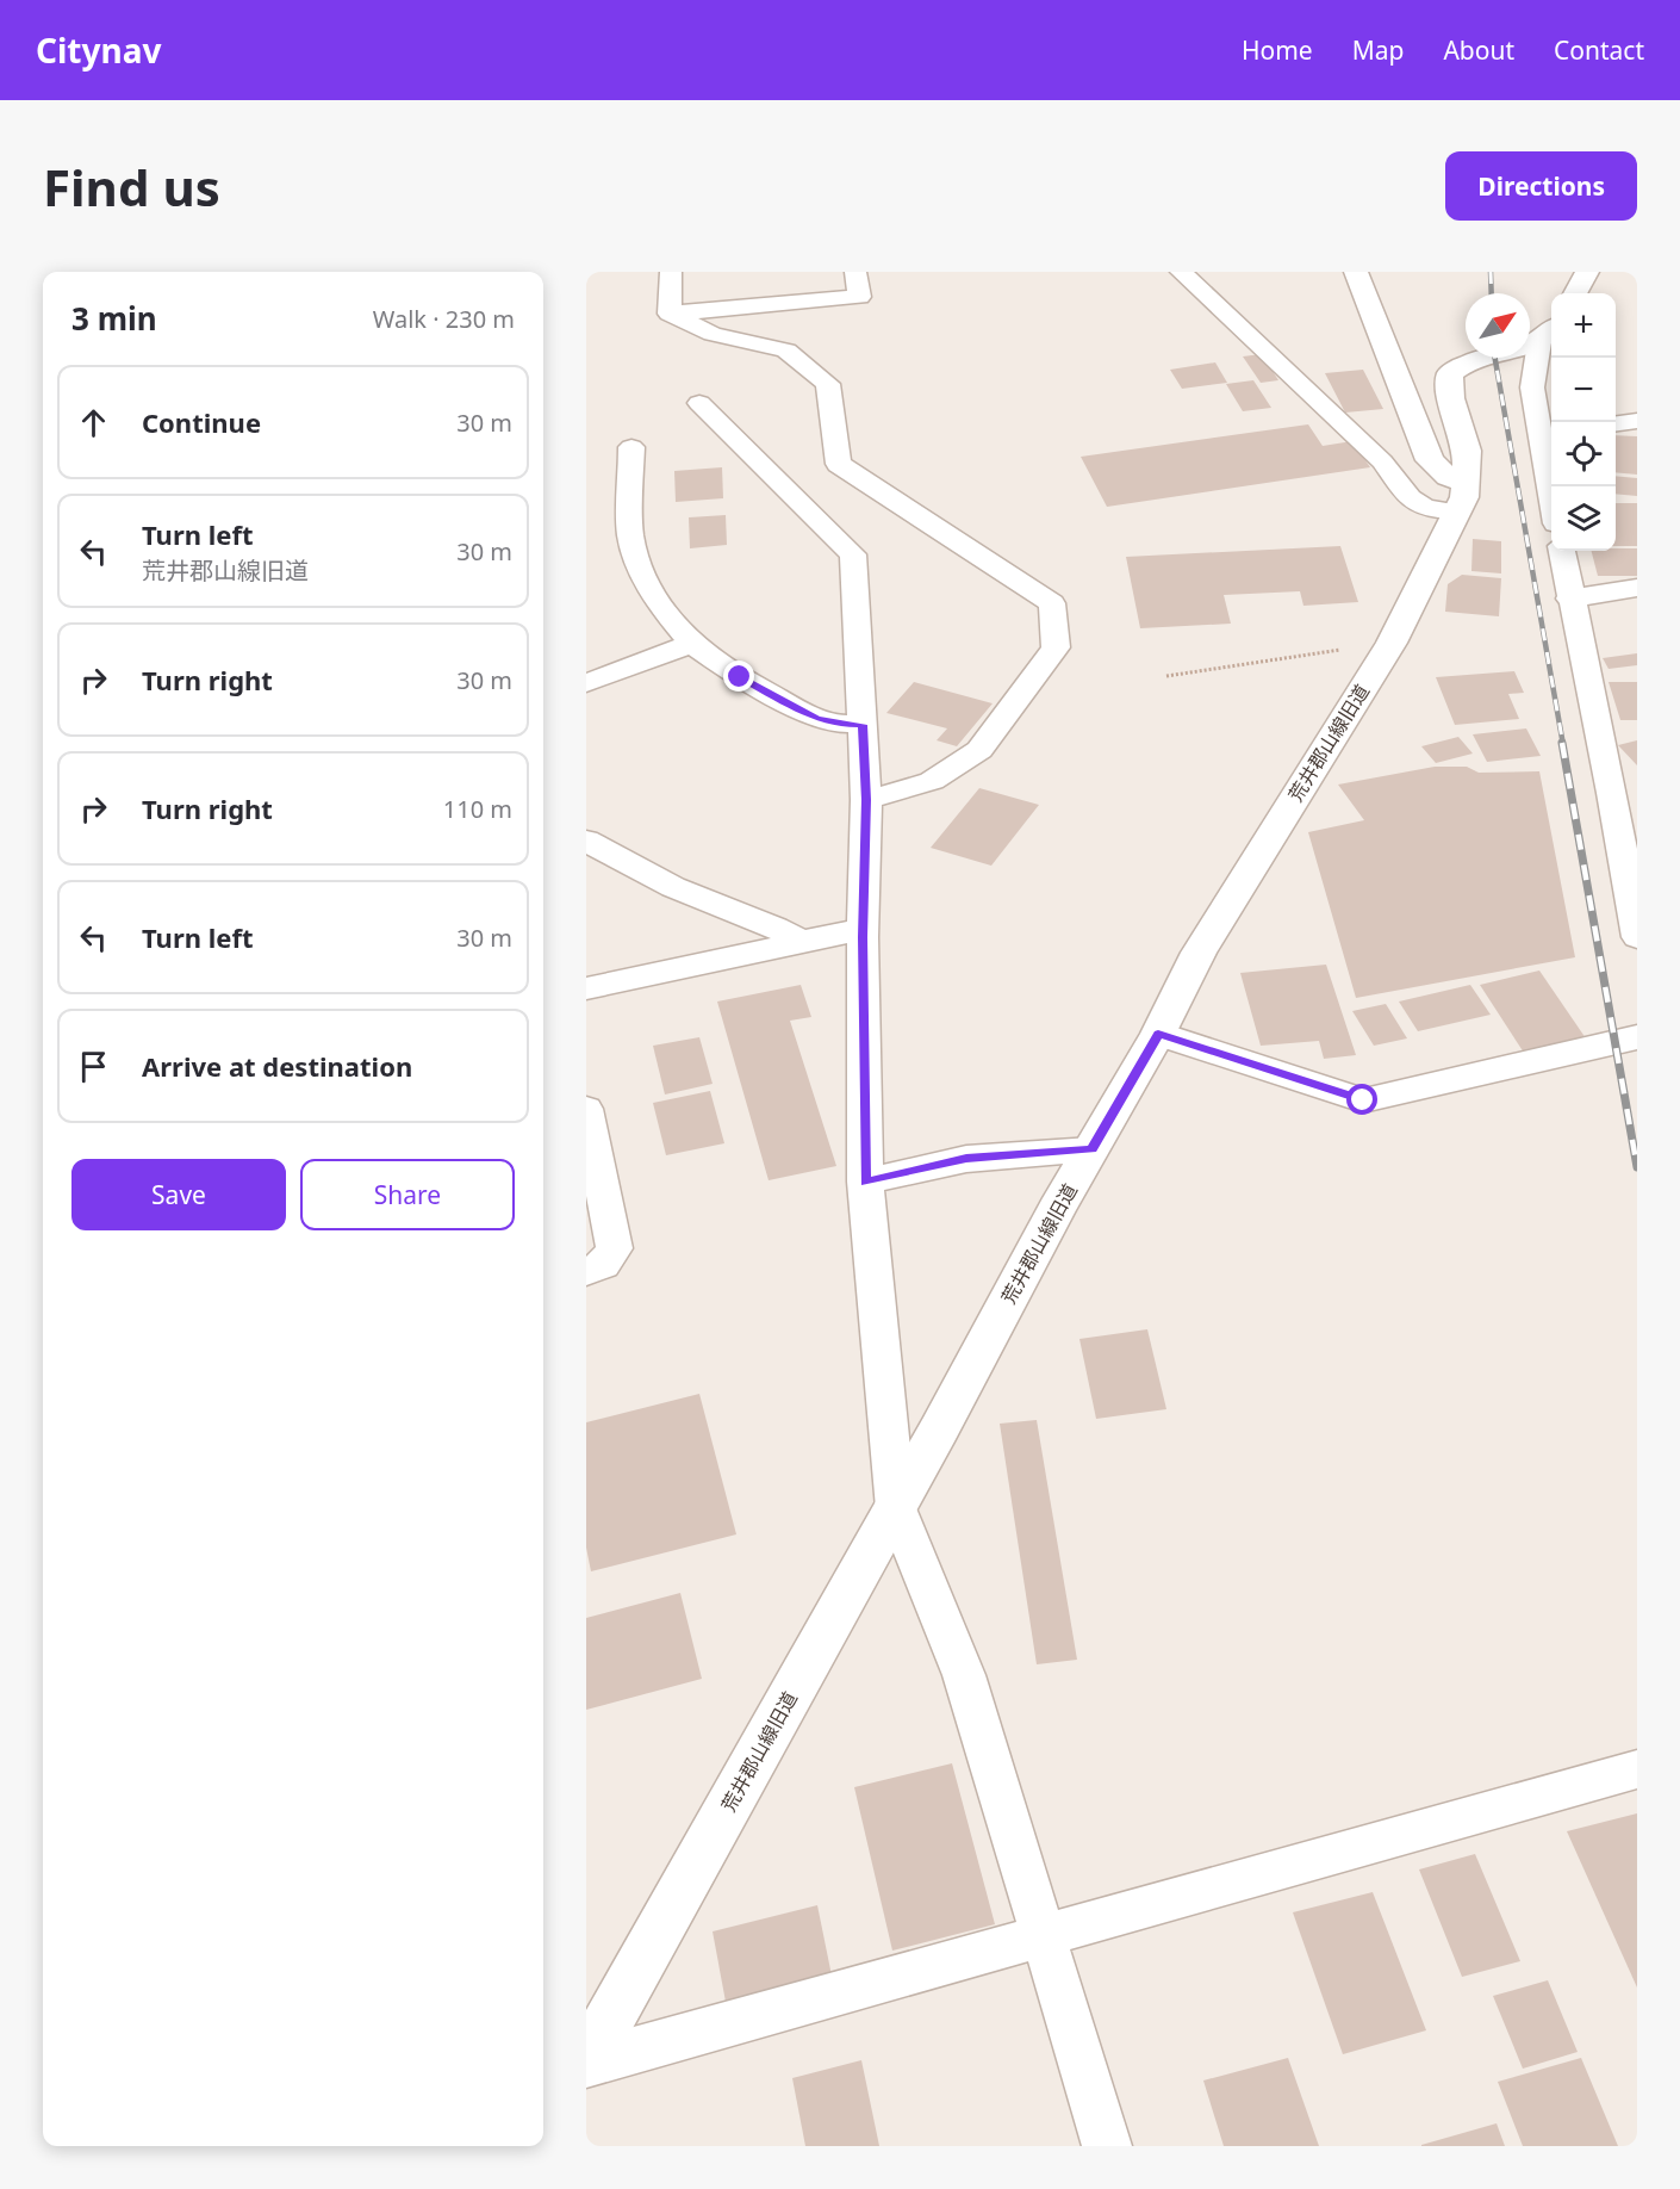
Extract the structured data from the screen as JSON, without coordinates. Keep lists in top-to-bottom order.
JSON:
{
  "streets": {
    "street": ["荒井郡山線旧道"]
  },
  "north": "top right",
  "page": {
    "header": "Citynav",
    "nav": [
      "Home",
      "Map",
      "About",
      "Contact"
    ],
    "buttons": [
      "Directions",
      ["Save", "Share"]
    ],
    "title": "Find us",
    "heading": ["3 min", "Walk · 230 m"],
    "map_buttons": ["+", "−"],
    "list": [
      ["Continue", "30 m"],
      ["Turn left", "荒井郡山線旧道", "30 m"],
      ["Turn right", "30 m"],
      ["Turn right", "110 m"],
      ["Turn left", "30 m"],
      "Arrive at destination"
    ]
  }
}
